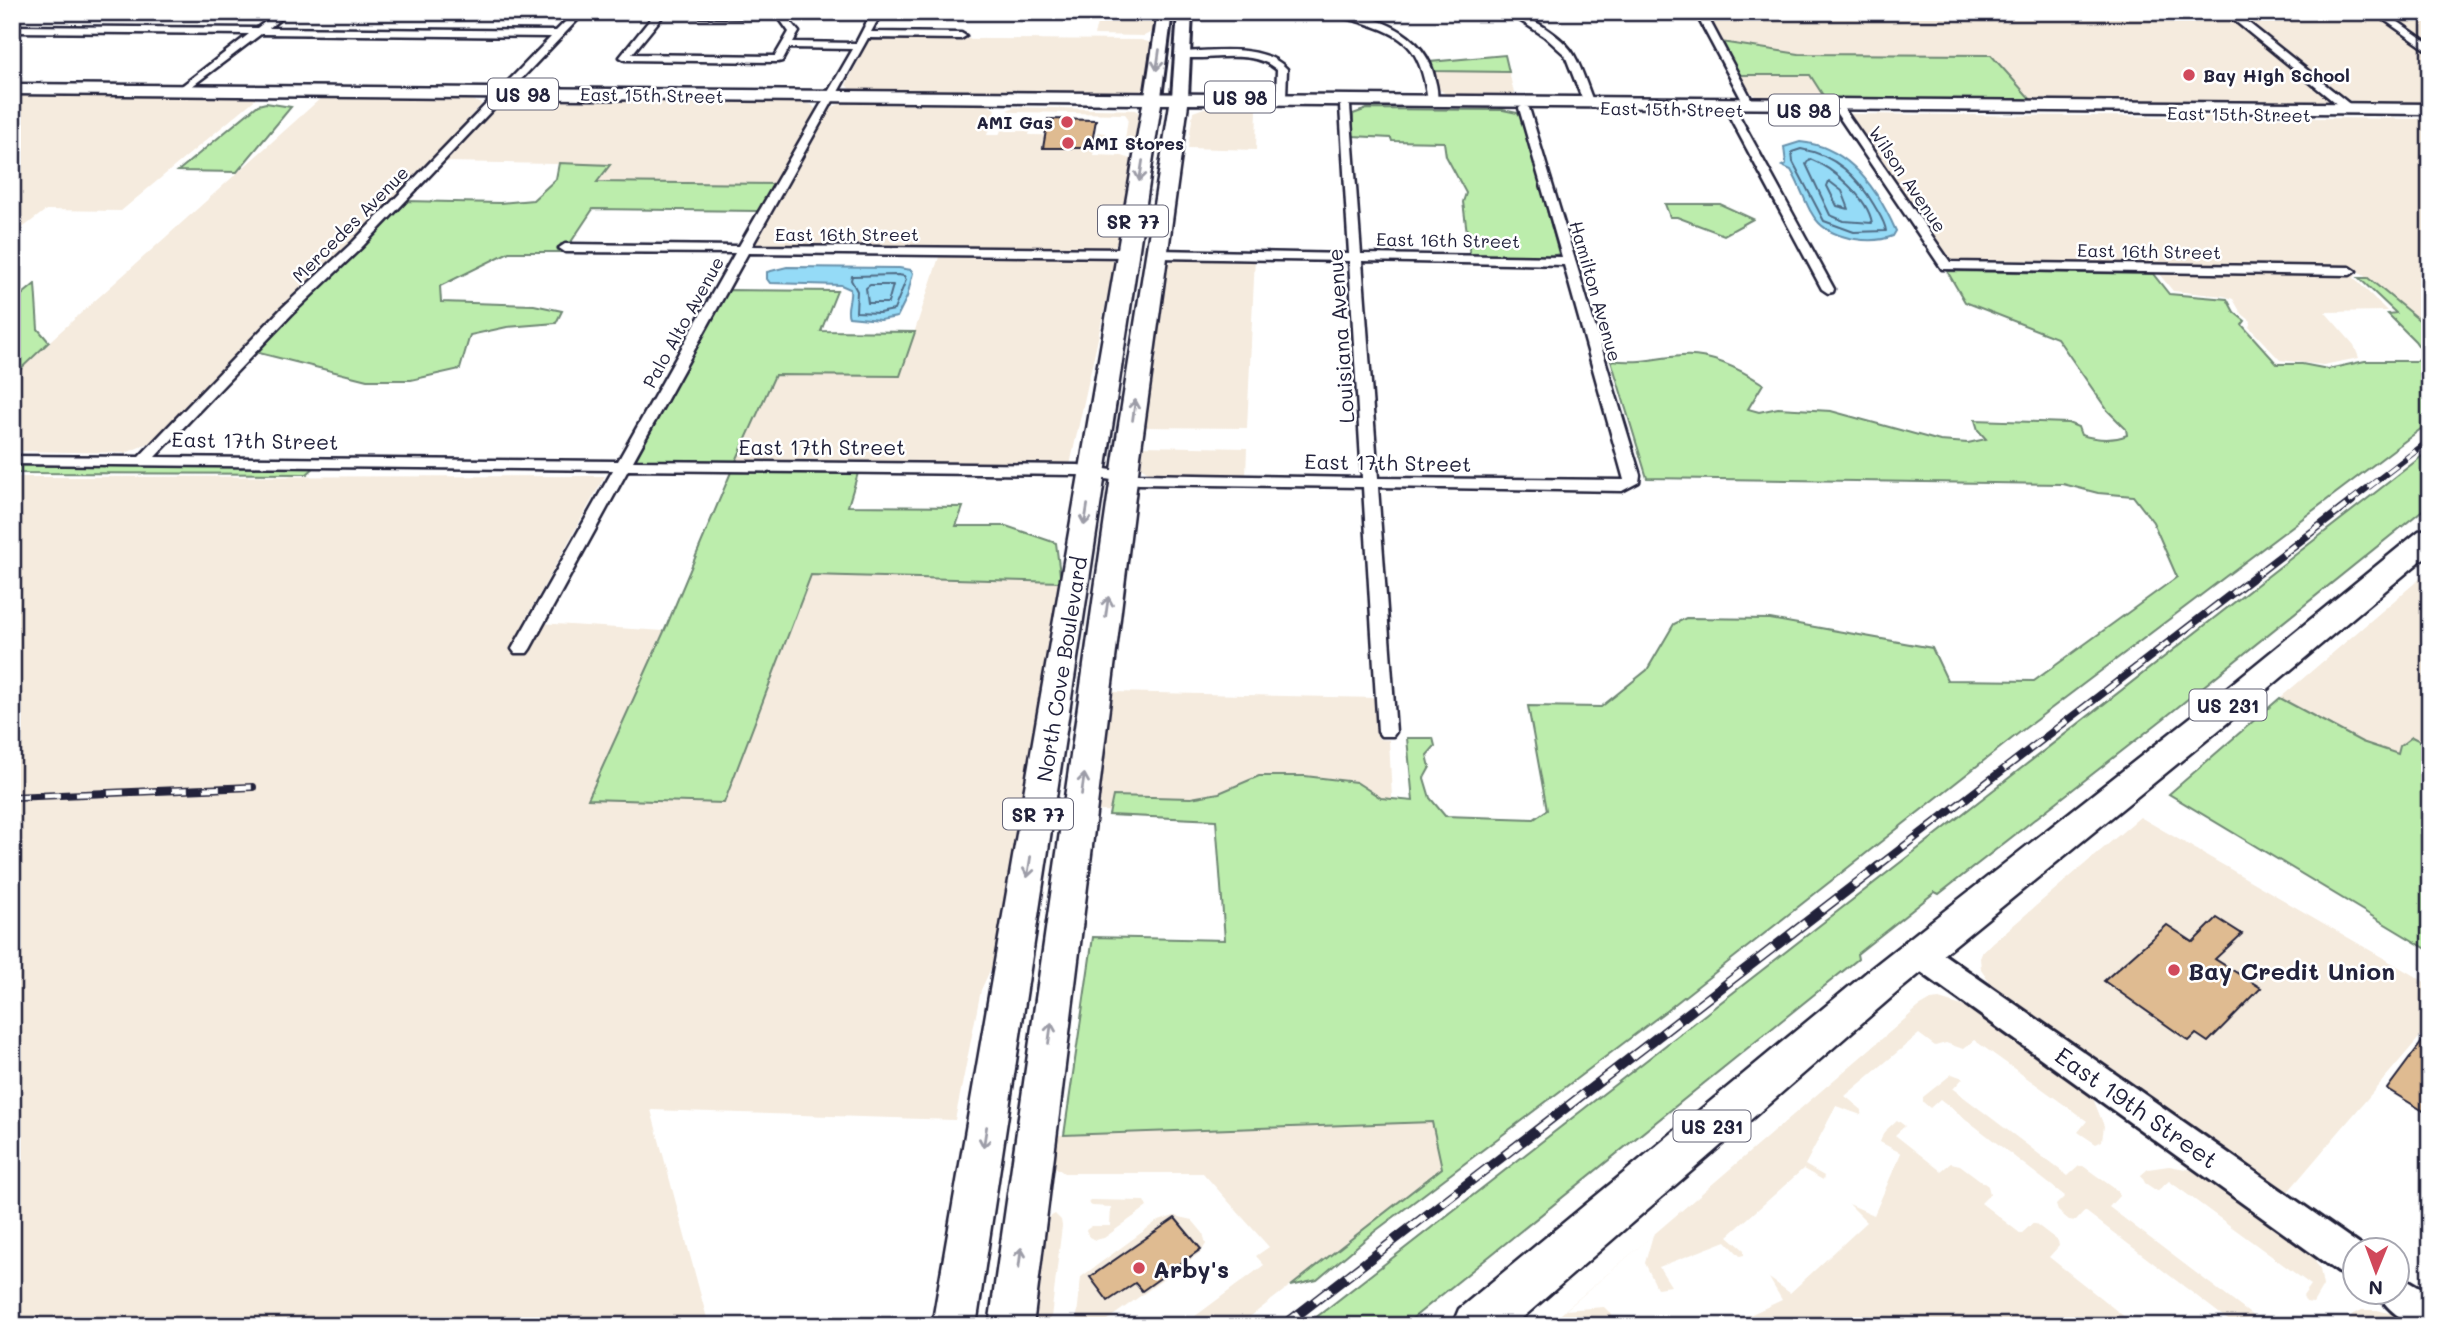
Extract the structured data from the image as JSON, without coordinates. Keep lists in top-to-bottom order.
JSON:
{
  "streets": {
    "highway": ["US 231"],
    "main road": [
      "US 98",
      "East 15th Street",
      "SR 77",
      "North Cove Boulevard",
      "East 19th Street"
    ],
    "street": [
      "Wilson Avenue",
      "Mercedes Avenue",
      "East 16th Street",
      "Hamilton Avenue",
      "Palo Alto Avenue",
      "Louisiana Avenue",
      "East 17th Street"
    ]
  },
  "crossings": [
    ["East 15th Street", "Wilson Avenue"],
    ["East 15th Street", "Mercedes Avenue"],
    ["East 15th Street", "Hamilton Avenue"],
    ["East 15th Street", "Palo Alto Avenue"],
    ["East 15th Street", "Louisiana Avenue"],
    ["East 15th Street", "North Cove Boulevard"],
    ["Wilson Avenue", "East 16th Street"],
    ["Mercedes Avenue", "East 17th Street"],
    ["East 16th Street", "Hamilton Avenue"],
    ["East 16th Street", "Palo Alto Avenue"],
    ["East 16th Street", "Louisiana Avenue"],
    ["East 16th Street", "North Cove Boulevard"],
    ["Hamilton Avenue", "East 17th Street"],
    ["Palo Alto Avenue", "East 17th Street"],
    ["Louisiana Avenue", "East 17th Street"],
    ["East 17th Street", "North Cove Boulevard"],
    ["US 231", "East 19th Street"]
  ],
  "places": [
    "Bay High School",
    "AMI Gas",
    "AMI Stores",
    "Bay Credit Union",
    "Arby's"
  ],
  "north": "bottom"
}
